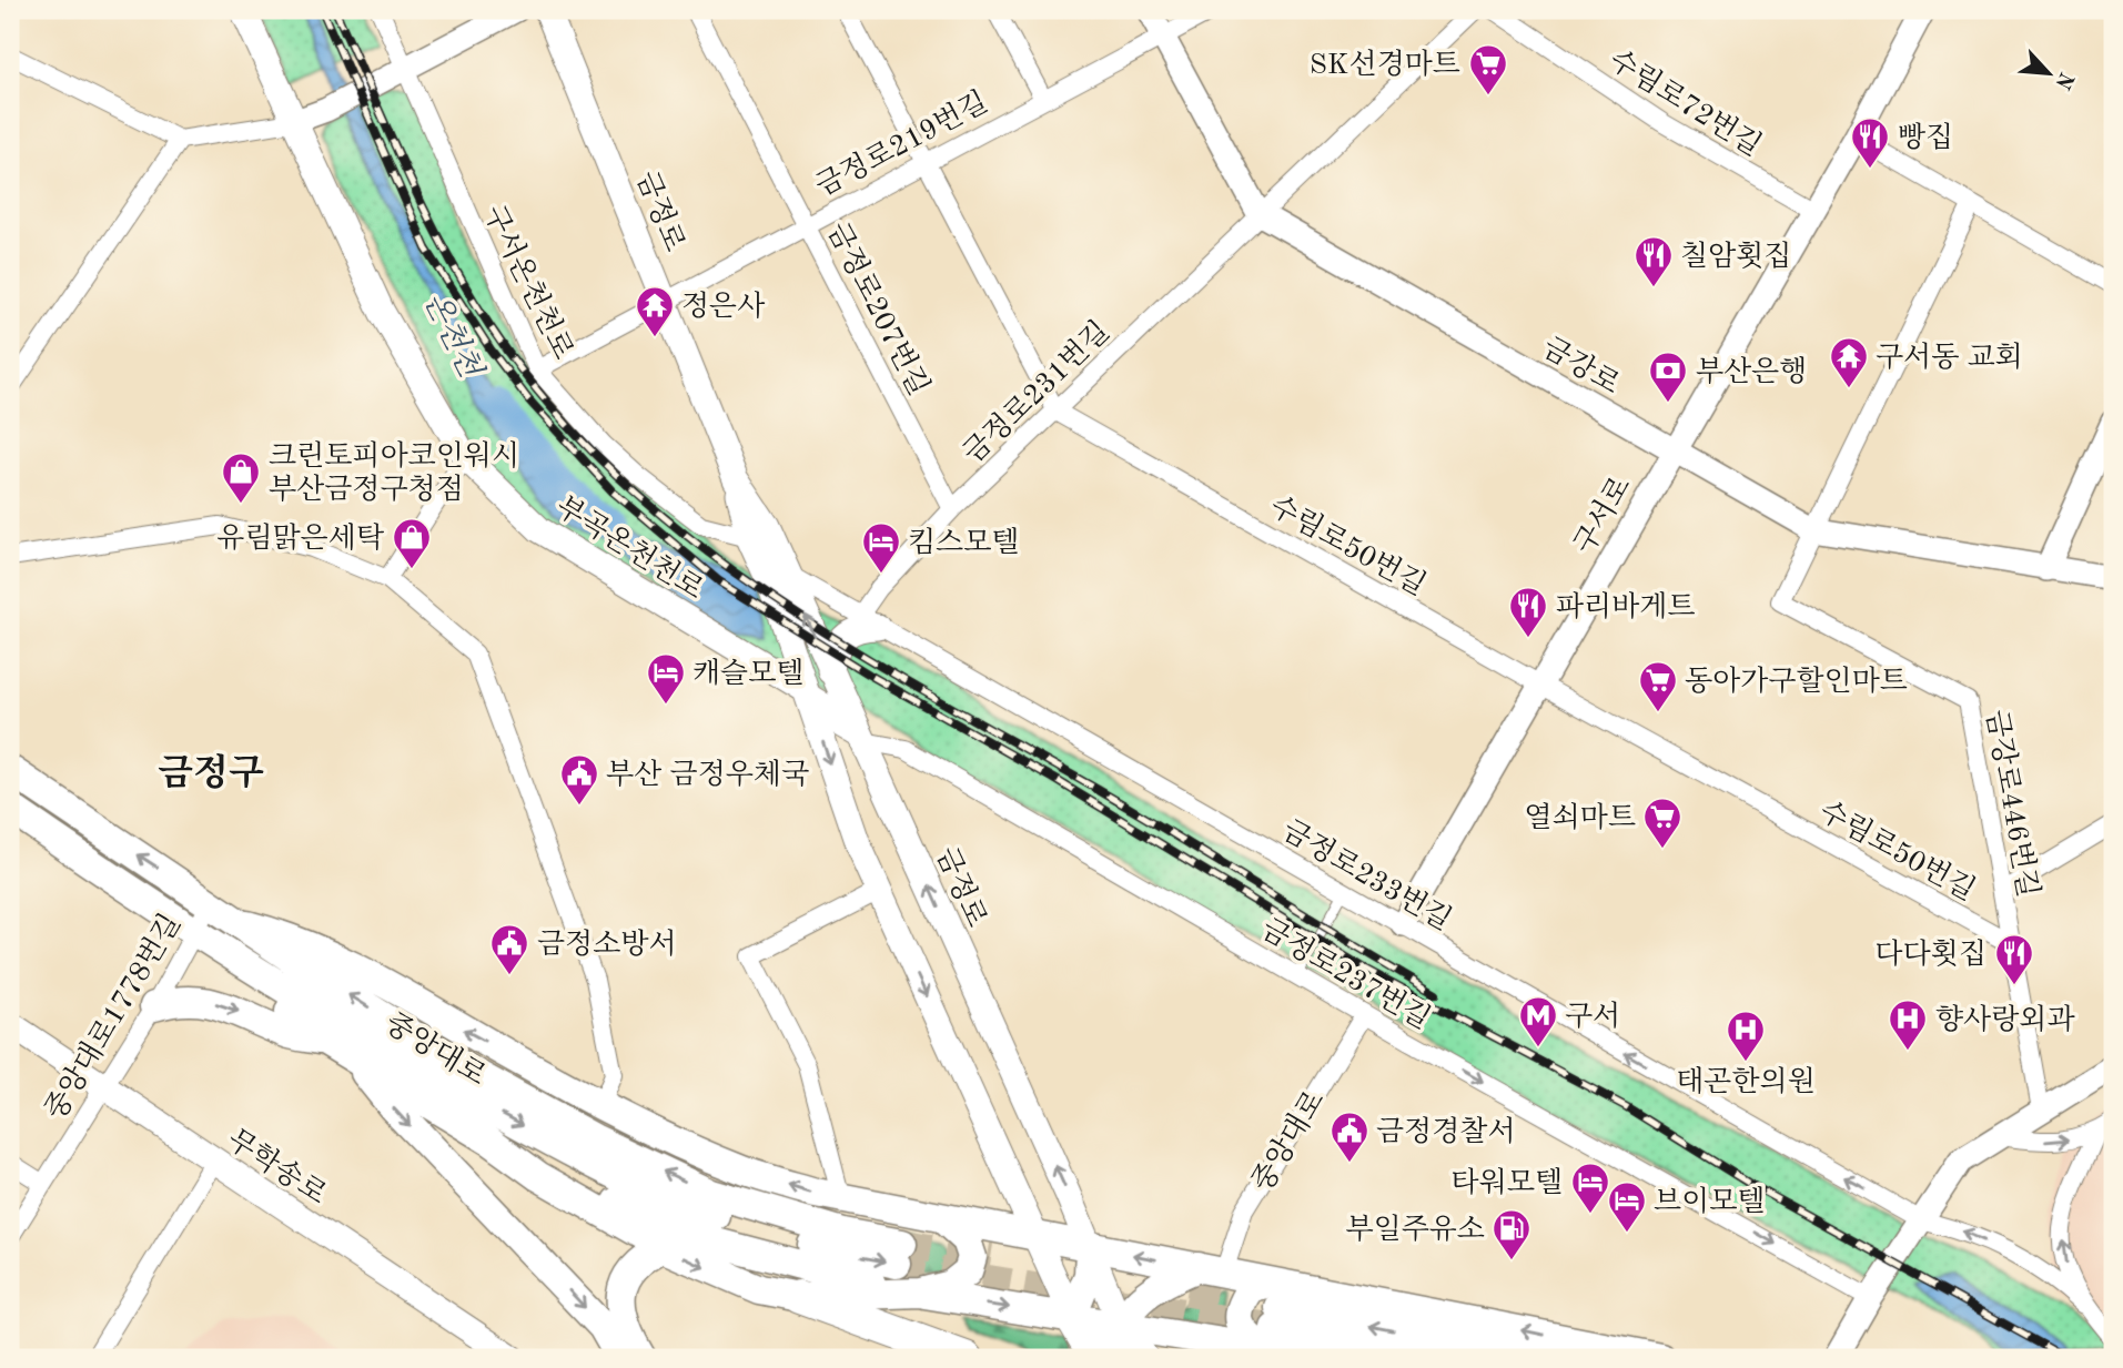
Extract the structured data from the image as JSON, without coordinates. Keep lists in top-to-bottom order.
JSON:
{
  "streets": {
    "main road": [
      "금정로",
      "부곡온천천로",
      "중앙대로",
      "무학송로"
    ],
    "street": [
      "수림로72번길",
      "금정로219번길",
      "구서온천천로",
      "금정로207번길",
      "금강로",
      "금정로231번길",
      "구서로",
      "수림로50번길",
      "금강로446번길",
      "금정로233번길",
      "금정로237번길",
      "중앙대로1778번길"
    ]
  },
  "crossings": [
    ["수림로72번길", "구서로"],
    ["금정로219번길", "금정로"],
    ["금정로219번길", "구서온천천로"],
    ["금정로219번길", "금정로207번길"],
    ["금정로", "구서온천천로"],
    ["금정로", "부곡온천천로"],
    ["금정로", "금정로233번길"],
    ["금정로", "금정로237번길"],
    ["금정로207번길", "금정로231번길"],
    ["금강로", "금정로231번길"],
    ["금강로", "구서로"],
    ["금강로", "금강로446번길"],
    ["금정로231번길", "수림로50번길"],
    ["금정로231번길", "금정로233번길"],
    ["구서로", "수림로50번길"],
    ["구서로", "금정로233번길"],
    ["수림로50번길", "금강로446번길"],
    ["부곡온천천로", "금정로237번길"],
    ["금정로237번길", "중앙대로"],
    ["중앙대로1778번길", "중앙대로"],
    ["중앙대로1778번길", "무학송로"]
  ],
  "one_way": ["금정로233번길", "금정로237번길"],
  "districts": ["금정구"],
  "water": ["온천천"],
  "places": {
    "supermarket": ["SK선경마트", "동아가구할인마트", "열쇠마트"],
    "restaurant": [
      "빵집",
      "칠암횟집",
      "파리바게트",
      "다다횟집"
    ],
    "temple": ["정은사", "구서동 교회"],
    "bank": ["부산은행"],
    "shop": ["크린토피아코인워시 부산금정구청점", "유림맑은세탁"],
    "hotel": [
      "킴스모텔",
      "캐슬모텔",
      "타워모텔",
      "브이모텔"
    ],
    "public building": ["부산 금정우체국", "금정소방서", "금정경찰서"],
    "metro station": ["구서"],
    "hospital": ["향사랑외과", "태곤한의원"],
    "fuel station": ["부일주유소"]
  },
  "north": "bottom right"
}
